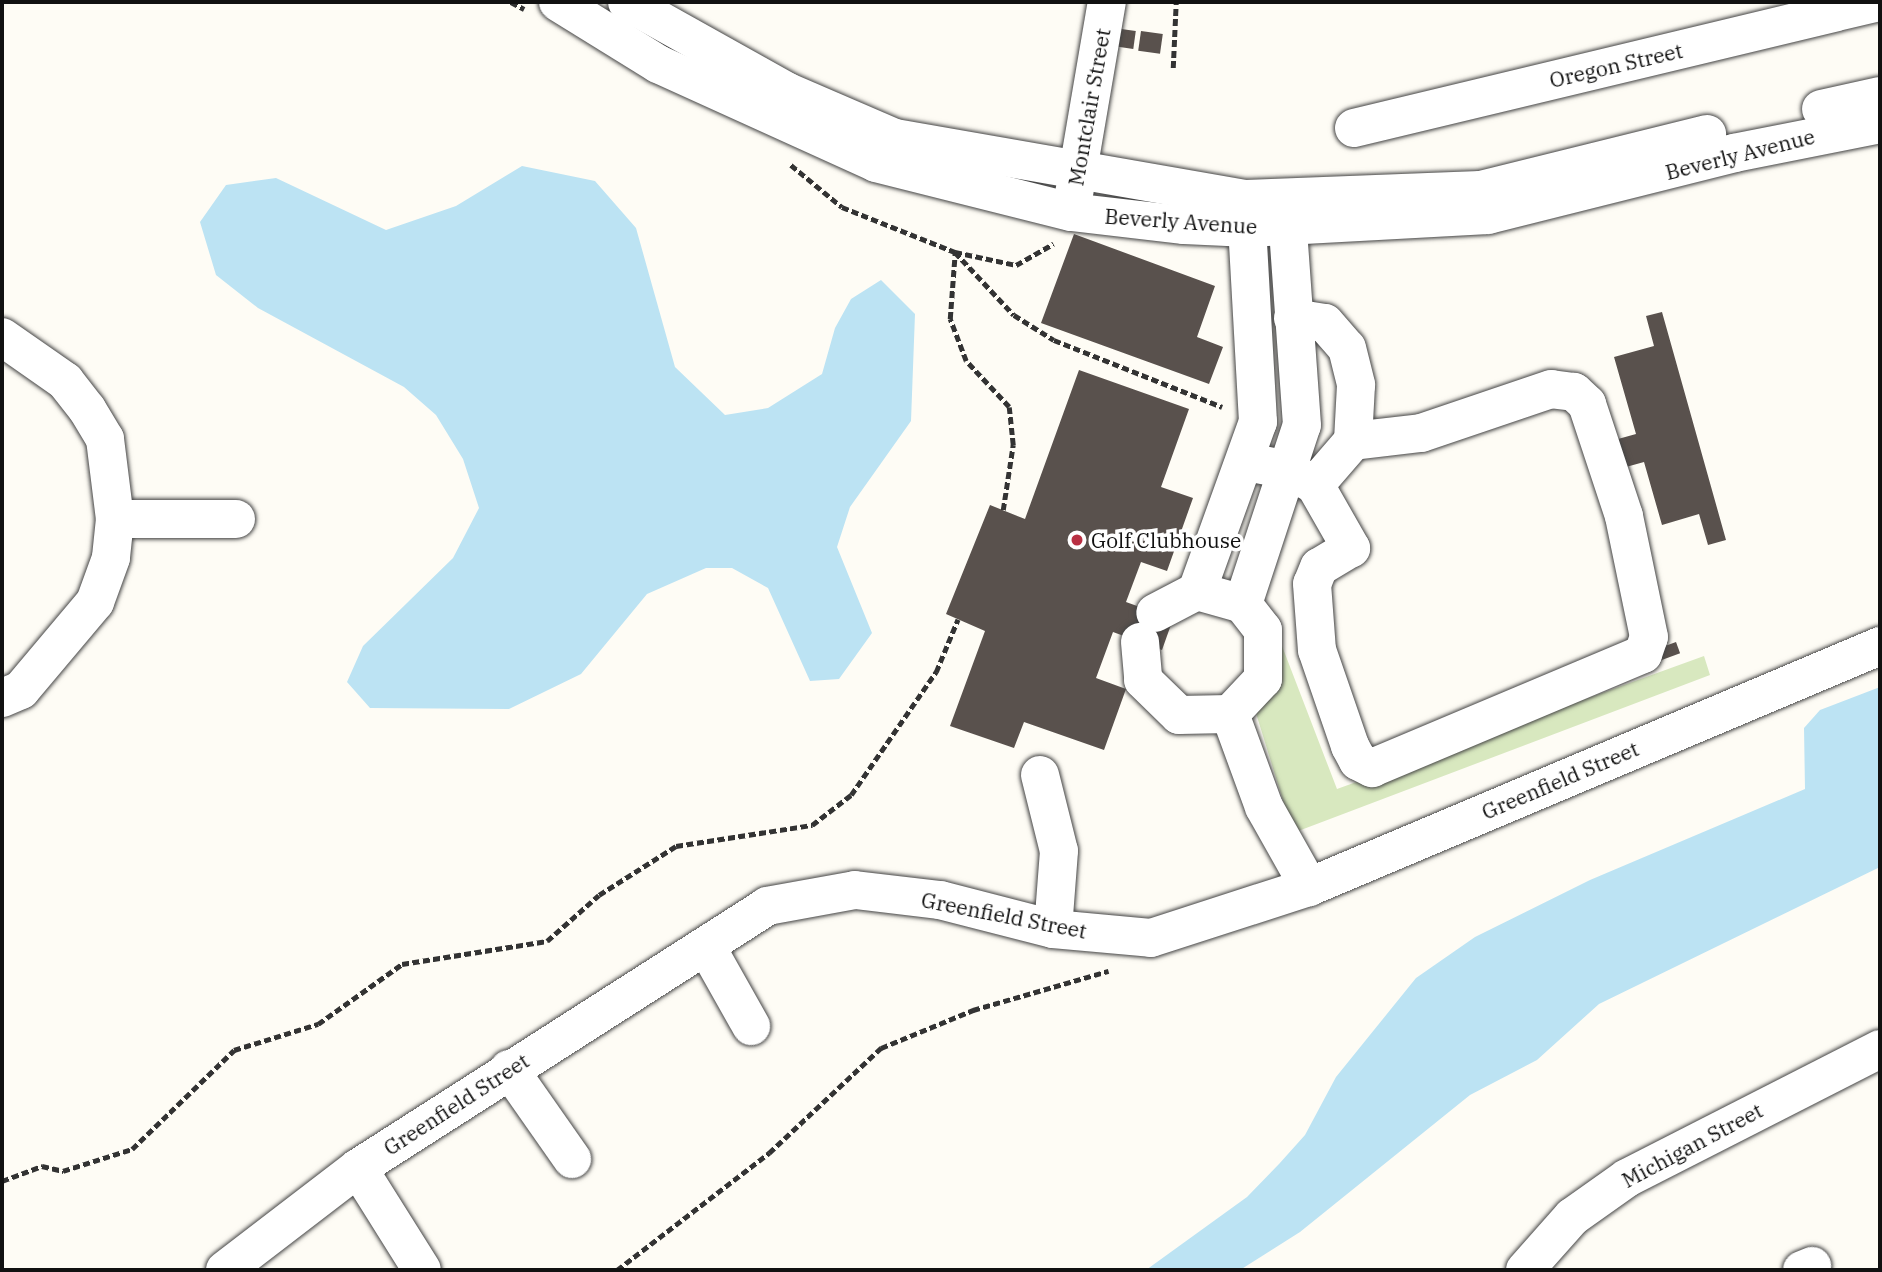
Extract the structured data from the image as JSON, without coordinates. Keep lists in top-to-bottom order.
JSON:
{
  "streets": {
    "street": [
      "Oregon Street",
      "Montclair Street",
      "Beverly Avenue",
      "Greenfield Street",
      "Michigan Street"
    ]
  },
  "crossings": [
    ["Montclair Street", "Beverly Avenue"]
  ],
  "places": ["Golf Clubhouse"]
}
